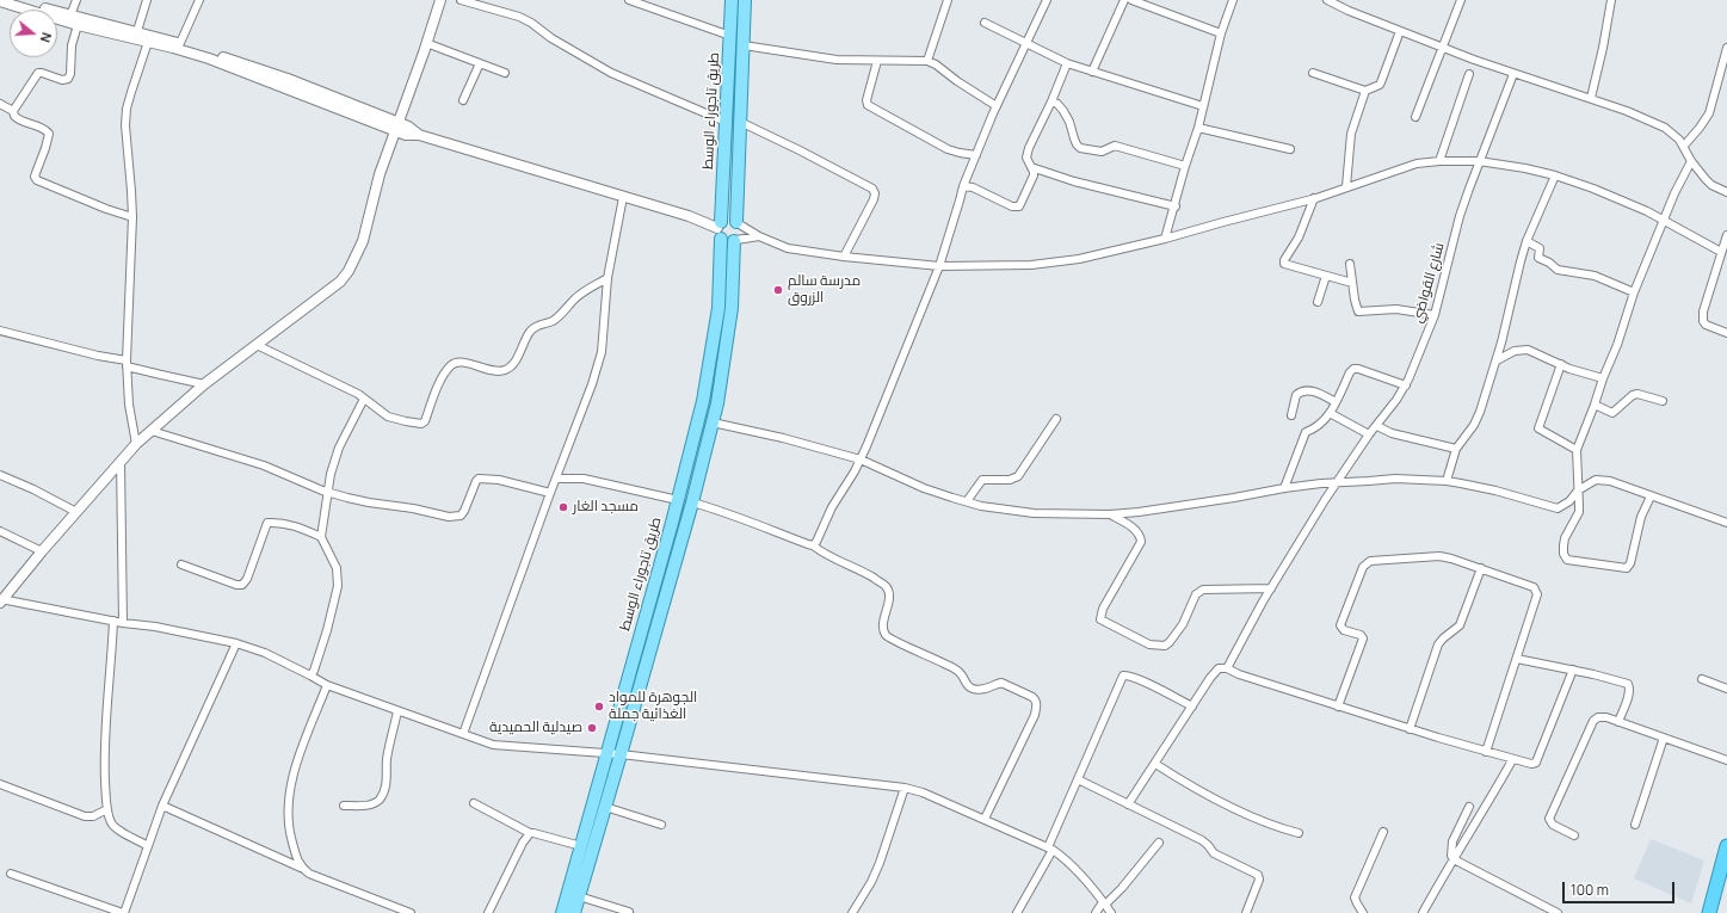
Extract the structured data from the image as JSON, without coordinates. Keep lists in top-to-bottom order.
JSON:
{
  "streets": {
    "main road": ["طريق تاجوراء الوسط"],
    "street": ["شارع القواضي"]
  },
  "places": [
    "مدرسة سالم الزروق",
    "مسجد الغار",
    "الجوهرة للمواد الغذائية جملة",
    "صيدلية الحميدية"
  ],
  "scale_bar": "100 m",
  "north": "right"
}
